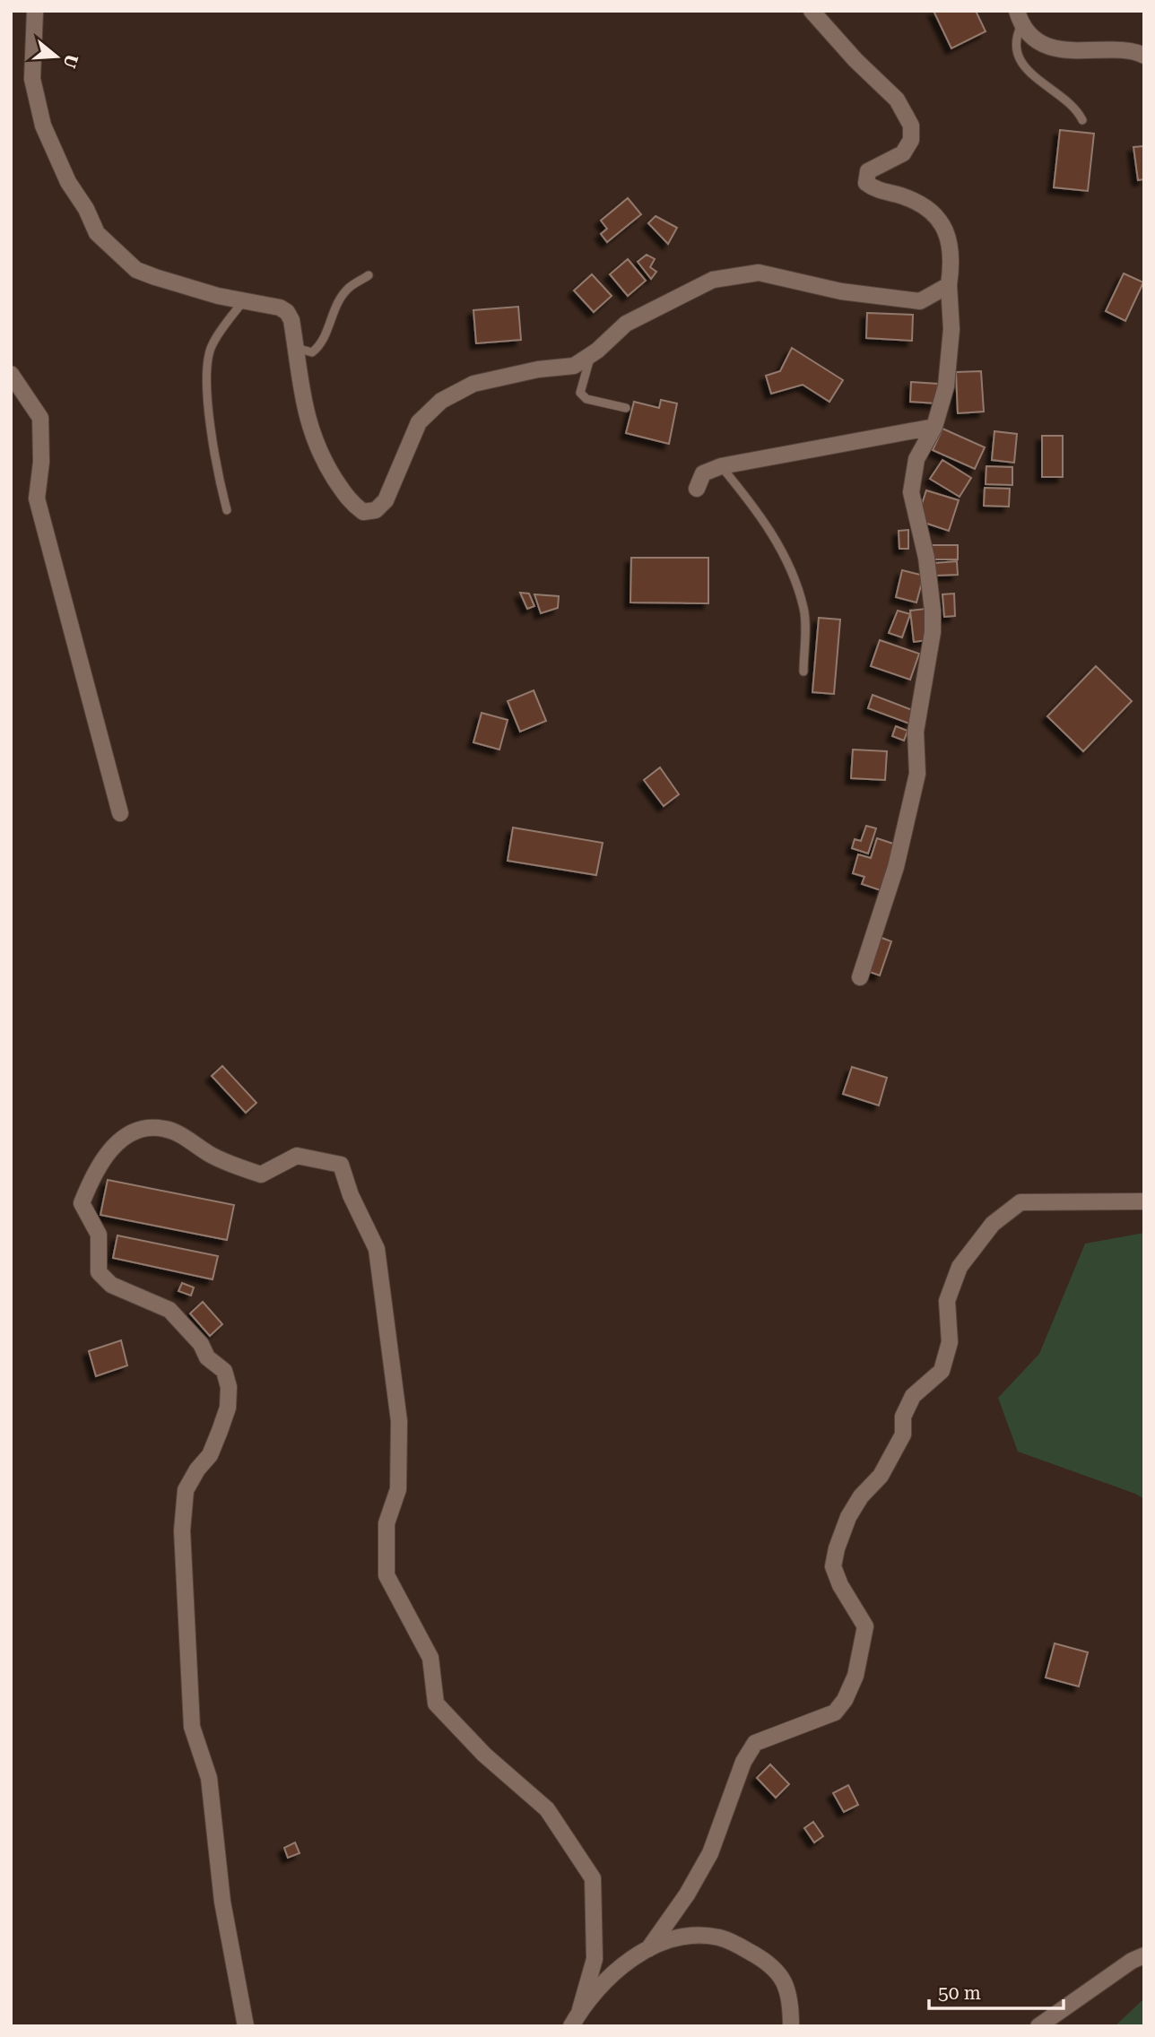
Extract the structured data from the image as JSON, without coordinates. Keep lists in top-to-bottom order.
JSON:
{
  "scale_bar": "50 m",
  "north": "right"
}
